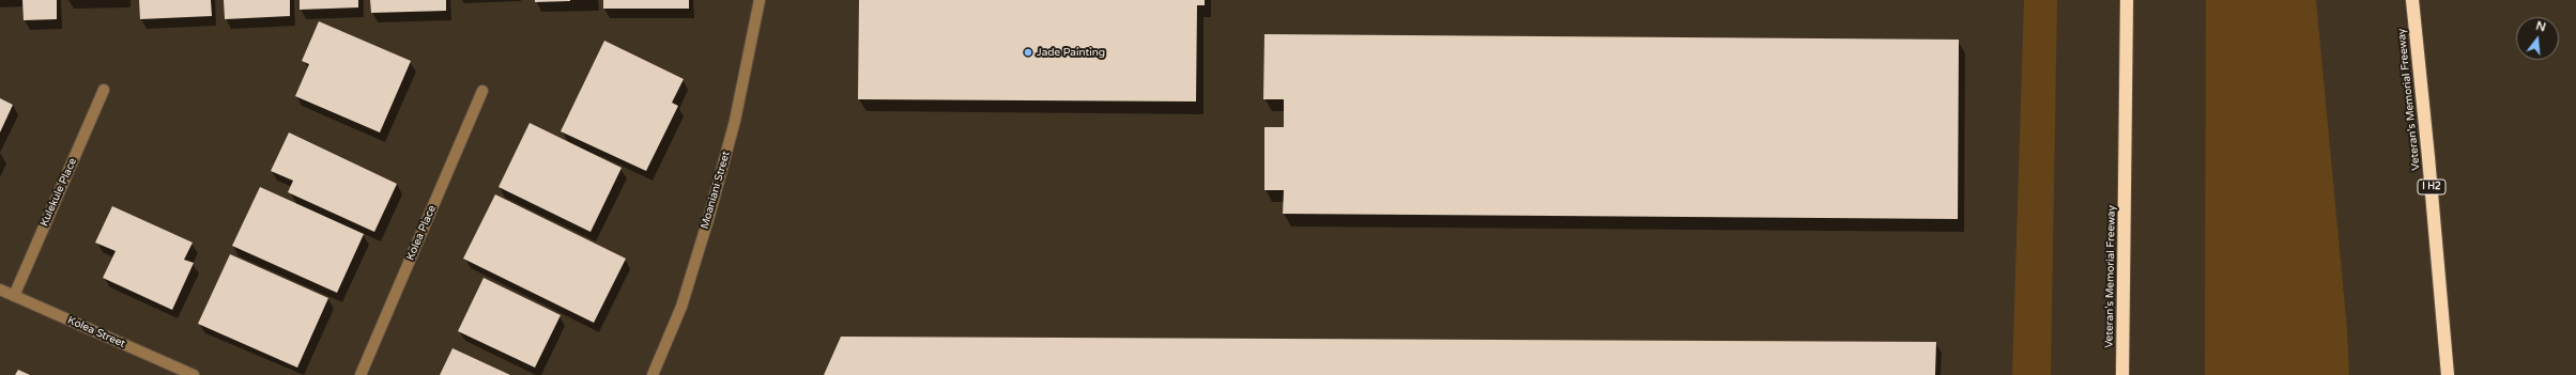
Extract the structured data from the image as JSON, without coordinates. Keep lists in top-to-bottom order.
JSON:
{
  "streets": {
    "highway": ["Veteran's Memorial Freeway", "I H2"],
    "street": [
      "Moaniani Street",
      "Kulekule Place",
      "Kolea Place",
      "Kolea Street"
    ]
  },
  "crossings": [
    ["Kulekule Place", "Kolea Street"]
  ],
  "places": ["Jade Painting"],
  "north": "top"
}
